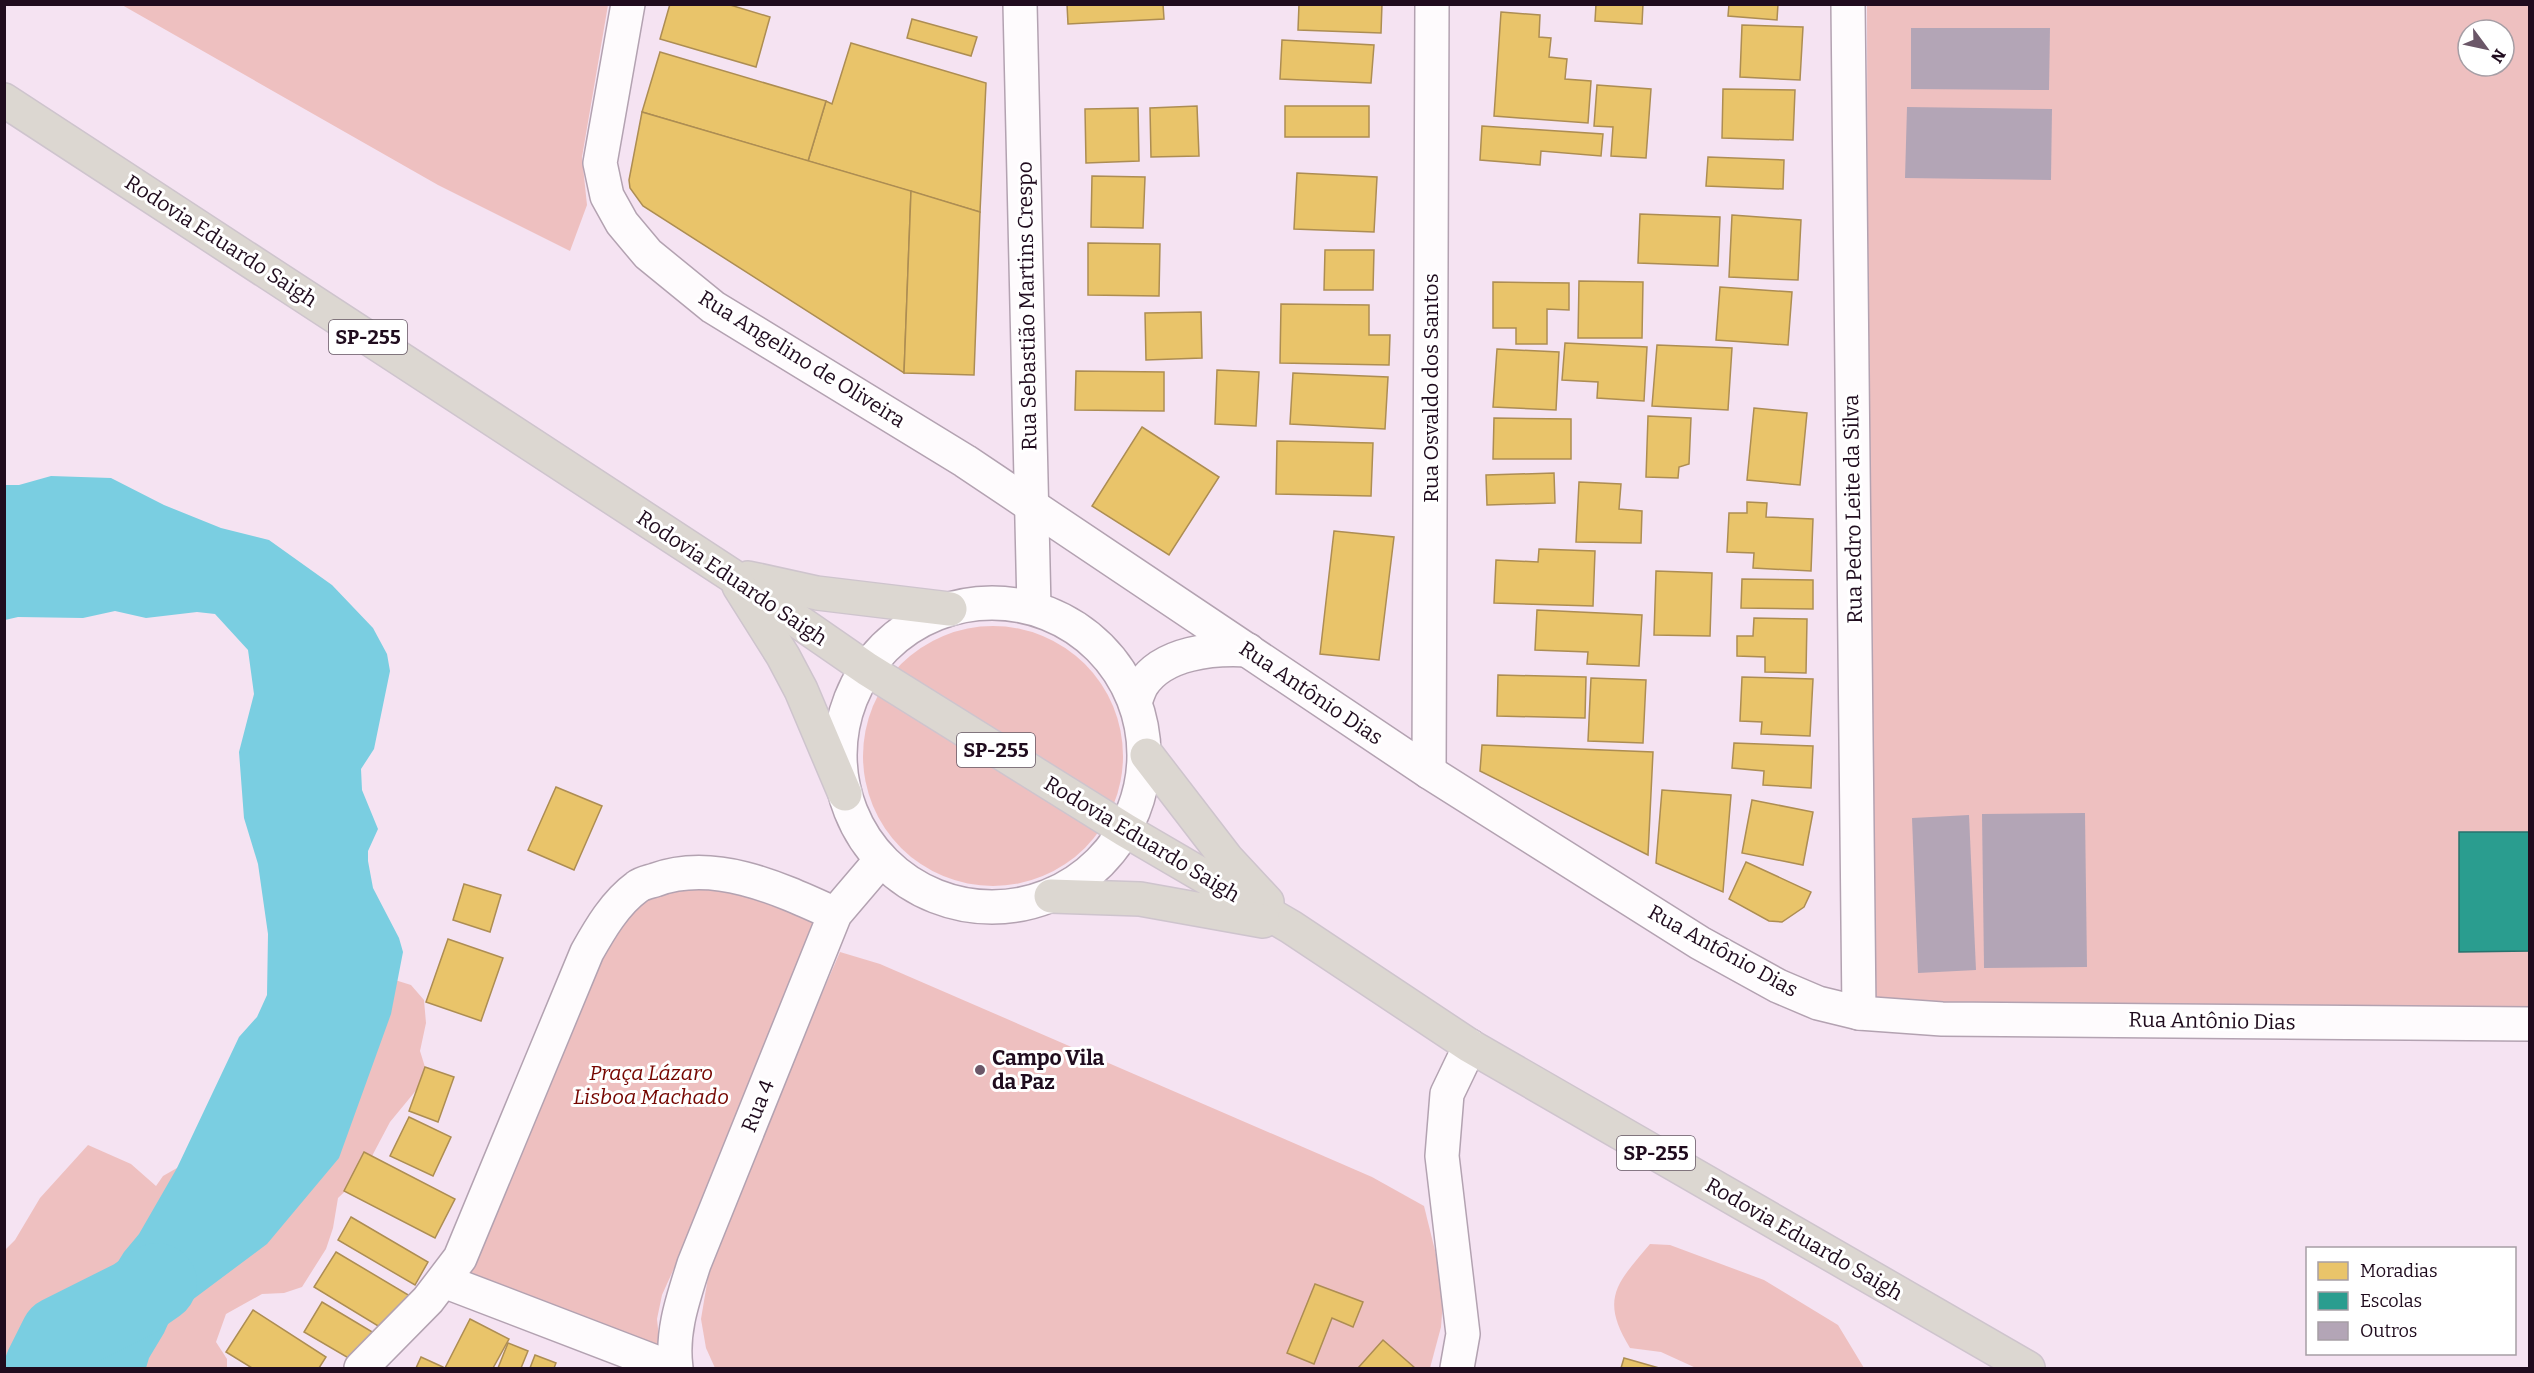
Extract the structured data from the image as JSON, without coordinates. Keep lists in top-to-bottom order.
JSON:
{
  "streets": {
    "highway": ["Rodovia Eduardo Saigh", "SP-255"],
    "street": [
      "Rua Sebastião Martins Crespo",
      "Rua Angelino de Oliveira",
      "Rua Osvaldo dos Santos",
      "Rua Pedro Leite da Silva",
      "Rua Antônio Dias",
      "Rua 4"
    ]
  },
  "crossings": [
    ["Rua Sebastião Martins Crespo", "Rua Angelino de Oliveira"],
    ["Rua Sebastião Martins Crespo", "Rua Antônio Dias"],
    ["Rua Angelino de Oliveira", "Rua Antônio Dias"],
    ["Rua Osvaldo dos Santos", "Rua Antônio Dias"],
    ["Rua Pedro Leite da Silva", "Rua Antônio Dias"]
  ],
  "parks": ["Praça Lázaro Lisboa Machado"],
  "places": ["Campo Vila da Paz"],
  "legend": ["Moradias", "Escolas", "Outros"],
  "north": "bottom right"
}
